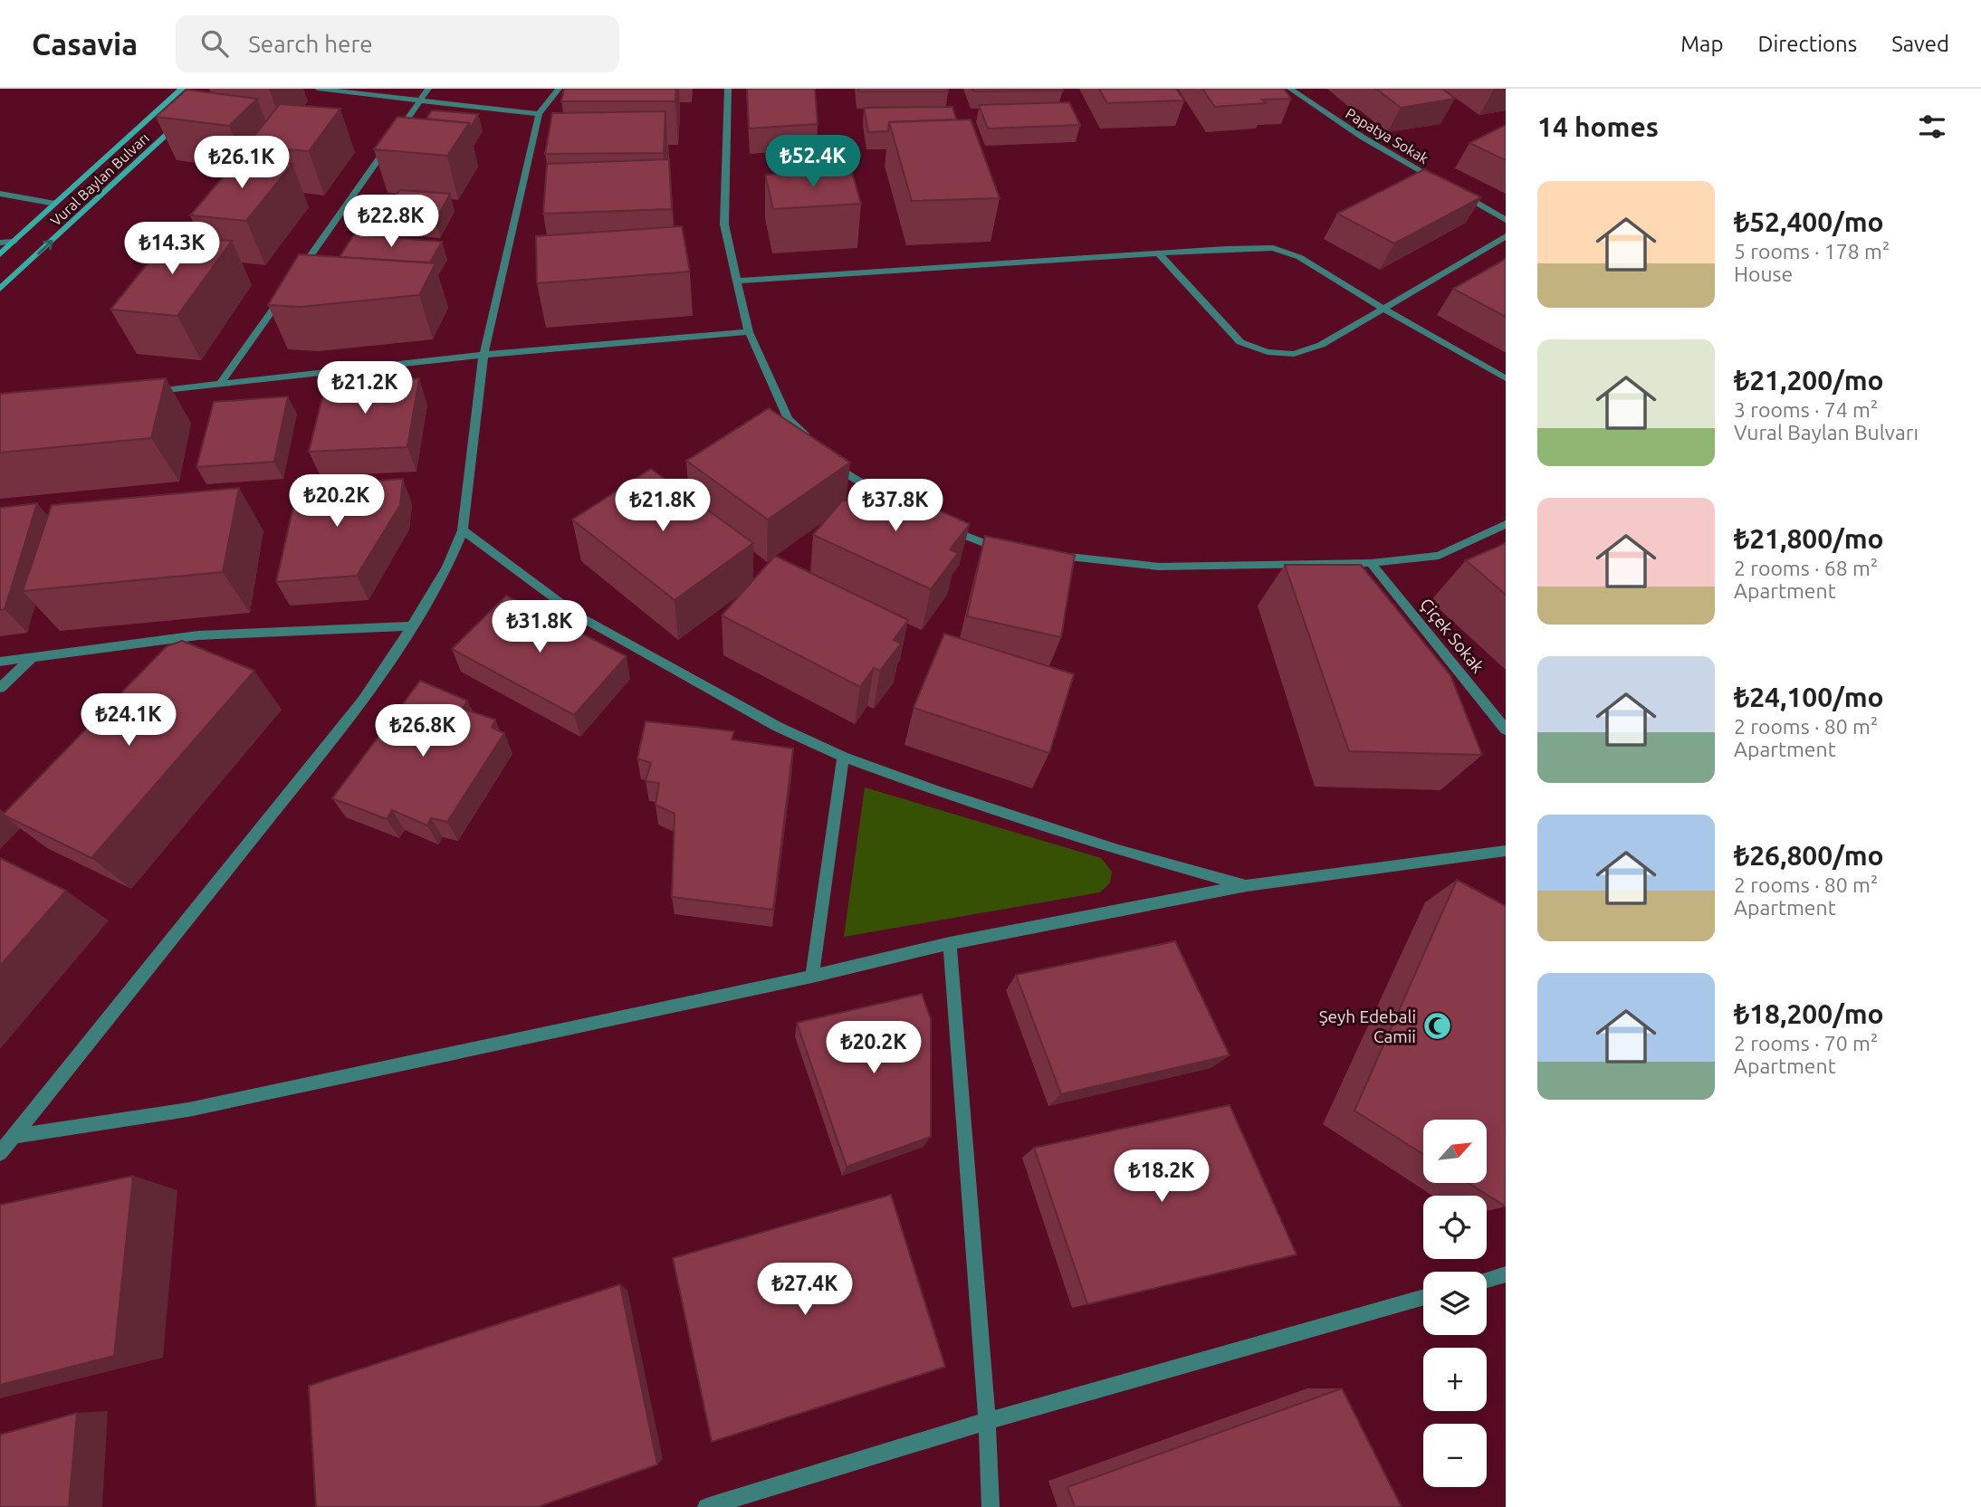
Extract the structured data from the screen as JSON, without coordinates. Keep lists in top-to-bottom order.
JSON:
{
  "streets": {
    "main road": ["Vural Baylan Bulvarı"],
    "street": ["Papatya Sokak", "Çiçek Sokak"]
  },
  "places": {
    "mosque": ["Şeyh Edebali Camii"]
  },
  "north": "top right",
  "page": {
    "header": "Casavia",
    "search": "Search here",
    "nav": ["Map", "Directions", "Saved"],
    "heading": "14 homes",
    "price": [
      "₺52.4K",
      "₺26.1K",
      "₺22.8K",
      "₺14.3K",
      "₺21.2K",
      "₺20.2K",
      "₺21.8K",
      "₺37.8K",
      "₺31.8K",
      "₺24.1K",
      "₺26.8K",
      "₺20.2K",
      "₺18.2K",
      "₺27.4K"
    ],
    "list": [
      {
        "name": "₺52,400/mo",
        "note": "5 rooms · 178 m² · House"
      },
      {
        "name": "₺21,200/mo",
        "note": "3 rooms · 74 m² · Vural Baylan Bulvarı"
      },
      {
        "name": "₺21,800/mo",
        "note": "2 rooms · 68 m² · Apartment"
      },
      {
        "name": "₺24,100/mo",
        "note": "2 rooms · 80 m² · Apartment"
      },
      {
        "name": "₺26,800/mo",
        "note": "2 rooms · 80 m² · Apartment"
      },
      {
        "name": "₺18,200/mo",
        "note": "2 rooms · 70 m² · Apartment"
      }
    ],
    "map_buttons": ["+", "−"]
  }
}
